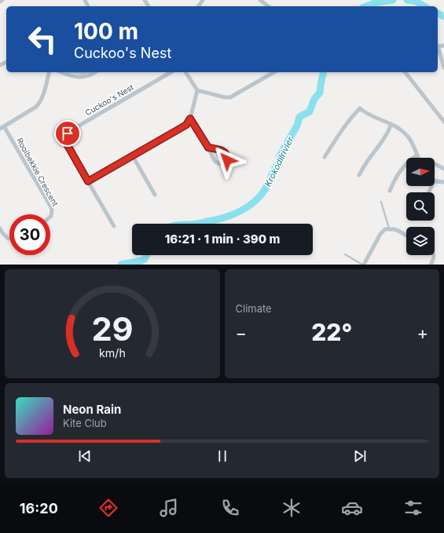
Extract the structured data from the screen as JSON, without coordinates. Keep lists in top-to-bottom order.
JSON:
{
  "streets": {
    "street": ["Cuckoo's Nest", "Rooibekkie Crescent"]
  },
  "water": ["Krokodilrivier"],
  "north": "right",
  "page": {
    "turn": ["100 m", "Cuckoo's Nest"],
    "limit": "30",
    "trip": "16:21 · 1 min · 390 m",
    "tile": "Climate",
    "heat": ["−", "22°", "+"],
    "song": ["Neon Rain", "Kite Club"],
    "tabs": "16:20",
    "gauge": ["29", "km/h"]
  }
}
